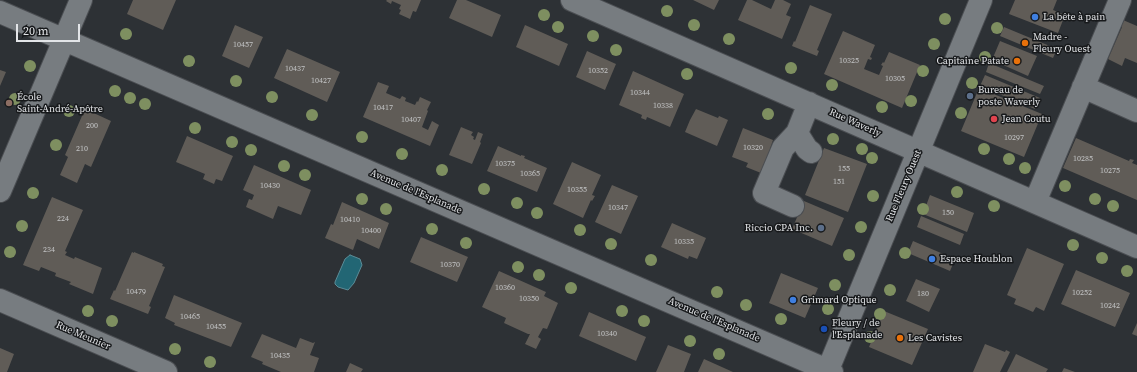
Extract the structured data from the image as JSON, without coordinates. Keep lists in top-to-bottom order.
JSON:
{
  "streets": {
    "street": [
      "Rue Waverly",
      "Rue Fleury Ouest",
      "Avenue de l'Esplanade",
      "Rue Meunier"
    ]
  },
  "crossings": [
    ["Rue Waverly", "Rue Fleury Ouest"],
    ["Rue Fleury Ouest", "Avenue de l'Esplanade"]
  ],
  "places": [
    "La bête à pain",
    "Madre - Fleury Ouest",
    "Capitaine Patate",
    "Bureau de poste Waverly",
    "École Saint-André-Apôtre",
    "Jean Coutu",
    "Riccio CPA Inc.",
    "Espace Houblon",
    "Grimard Optique",
    "Fleury / de l'Esplanade",
    "Les Cavistes"
  ],
  "house_numbers": [
    "10457",
    "10325",
    "10437",
    "10352",
    "10305",
    "10427",
    "10344",
    "10338",
    "10417",
    "10407",
    "200",
    "10297",
    "10320",
    "210",
    "10285",
    "10375",
    "155",
    "10275",
    "10365",
    "151",
    "10430",
    "10355",
    "10347",
    "150",
    "224",
    "10410",
    "10400",
    "10335",
    "234",
    "10370",
    "10360",
    "10479",
    "10252",
    "180",
    "10350",
    "10242",
    "10465",
    "10455",
    "10340",
    "10435"
  ],
  "scale_bar": "20 m"
}
